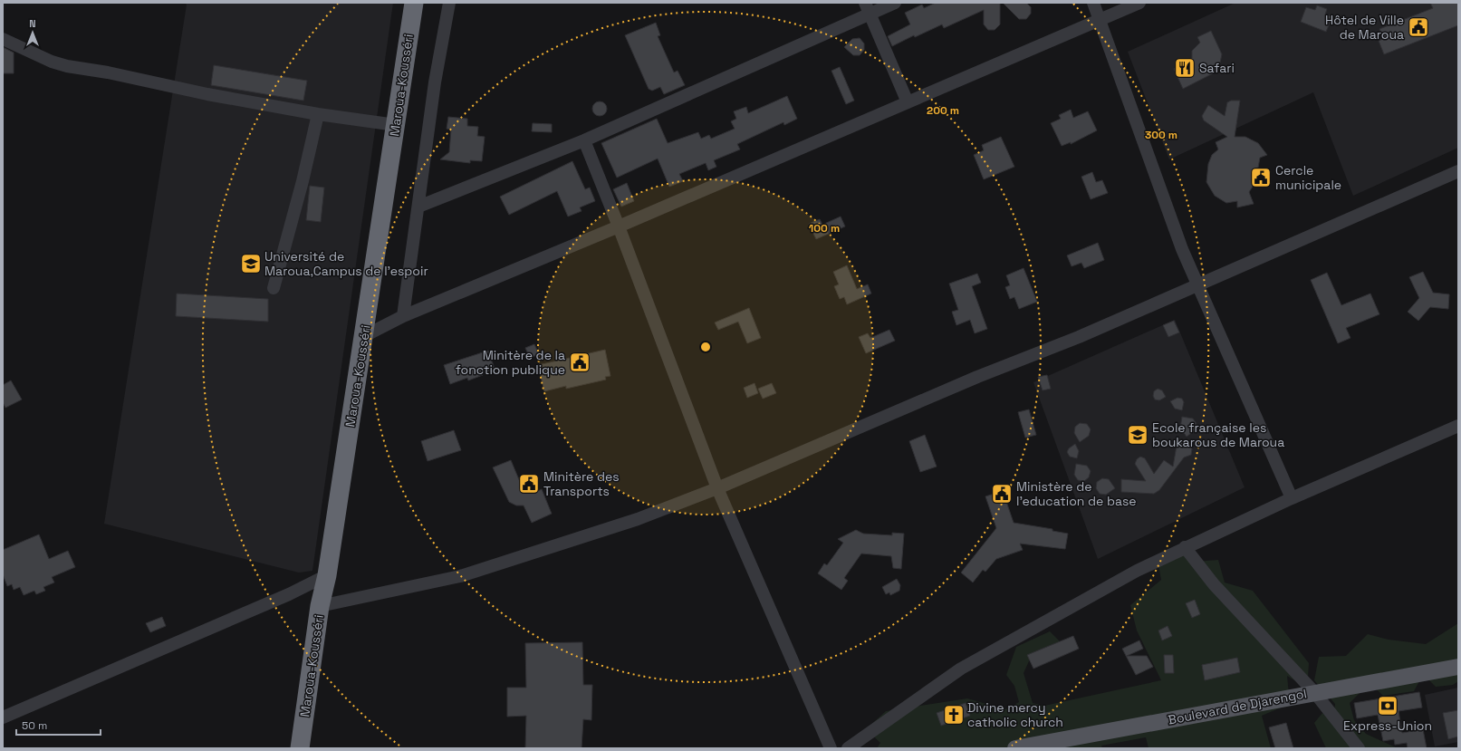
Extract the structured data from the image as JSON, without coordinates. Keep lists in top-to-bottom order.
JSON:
{
  "streets": {
    "highway": ["Maroua-Kousséri"],
    "main road": ["Boulevard de Djarengol"]
  },
  "places": {
    "public building": [
      "Hôtel de Ville de Maroua",
      "Cercle municipale",
      "Minitère de la fonction publique",
      "Minitère des Transports",
      "Ministère de l'education de base"
    ],
    "restaurant": ["Safari"],
    "school or university": ["Université de Maroua,Campus de l'espoir", "Ecole française les boukarous de Maroua"],
    "bank": ["Express-Union"],
    "church": ["Divine mercy catholic church"]
  },
  "scale_bar": "50 m",
  "north": "top",
  "rings": ["200 m", "300 m", "100 m"]
}
